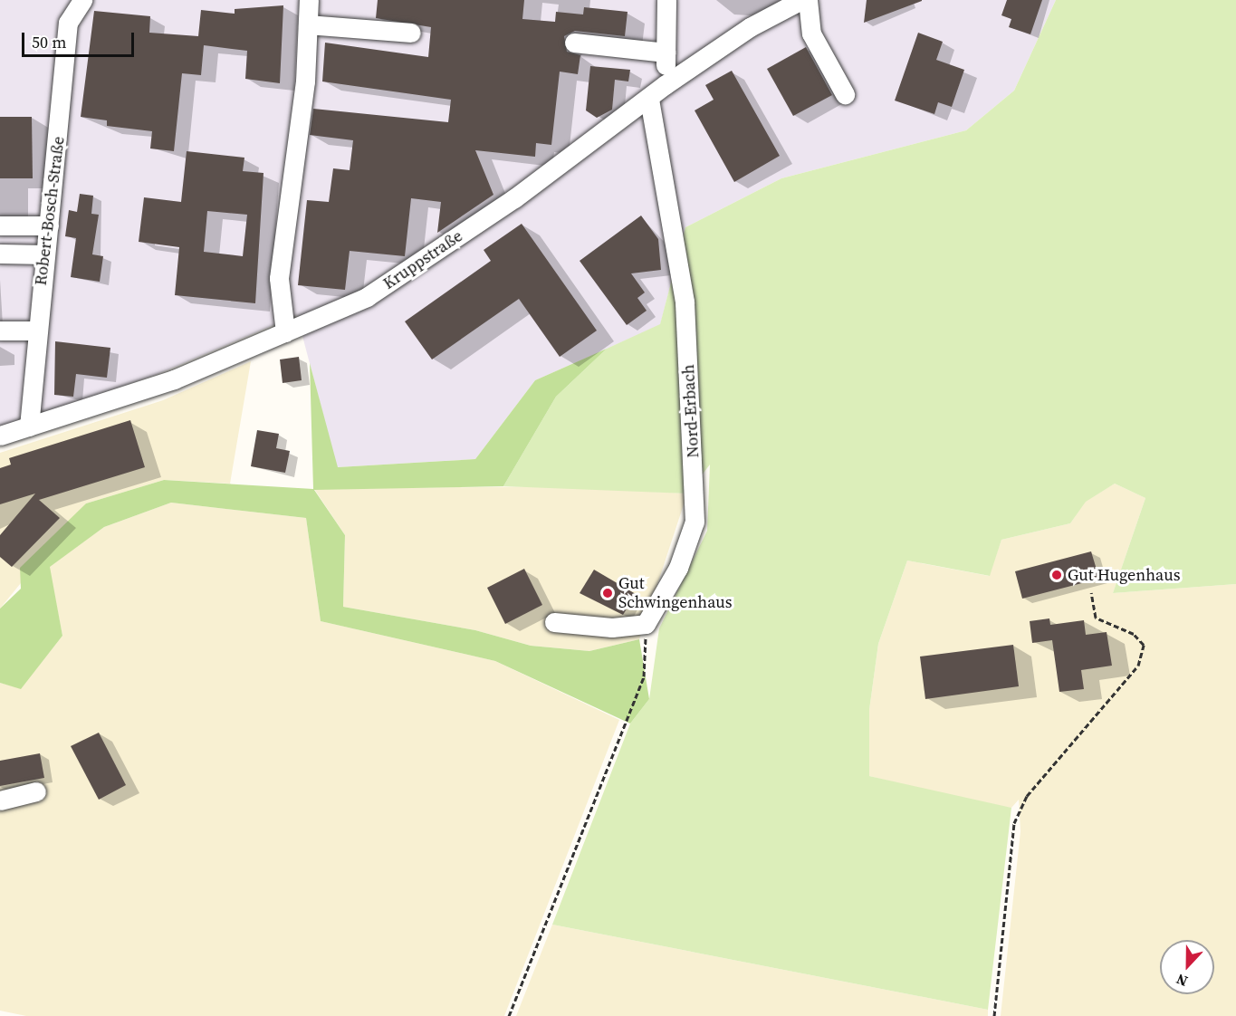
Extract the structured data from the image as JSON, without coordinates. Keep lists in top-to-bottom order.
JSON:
{
  "streets": {
    "street": ["Robert-Bosch-Straße", "Kruppstraße", "Nord-Erbach"]
  },
  "crossings": [
    ["Robert-Bosch-Straße", "Kruppstraße"],
    ["Kruppstraße", "Nord-Erbach"]
  ],
  "places": ["Gut Hugenhaus", "Gut Schwingenhaus"],
  "scale_bar": "50 m",
  "north": "bottom"
}
